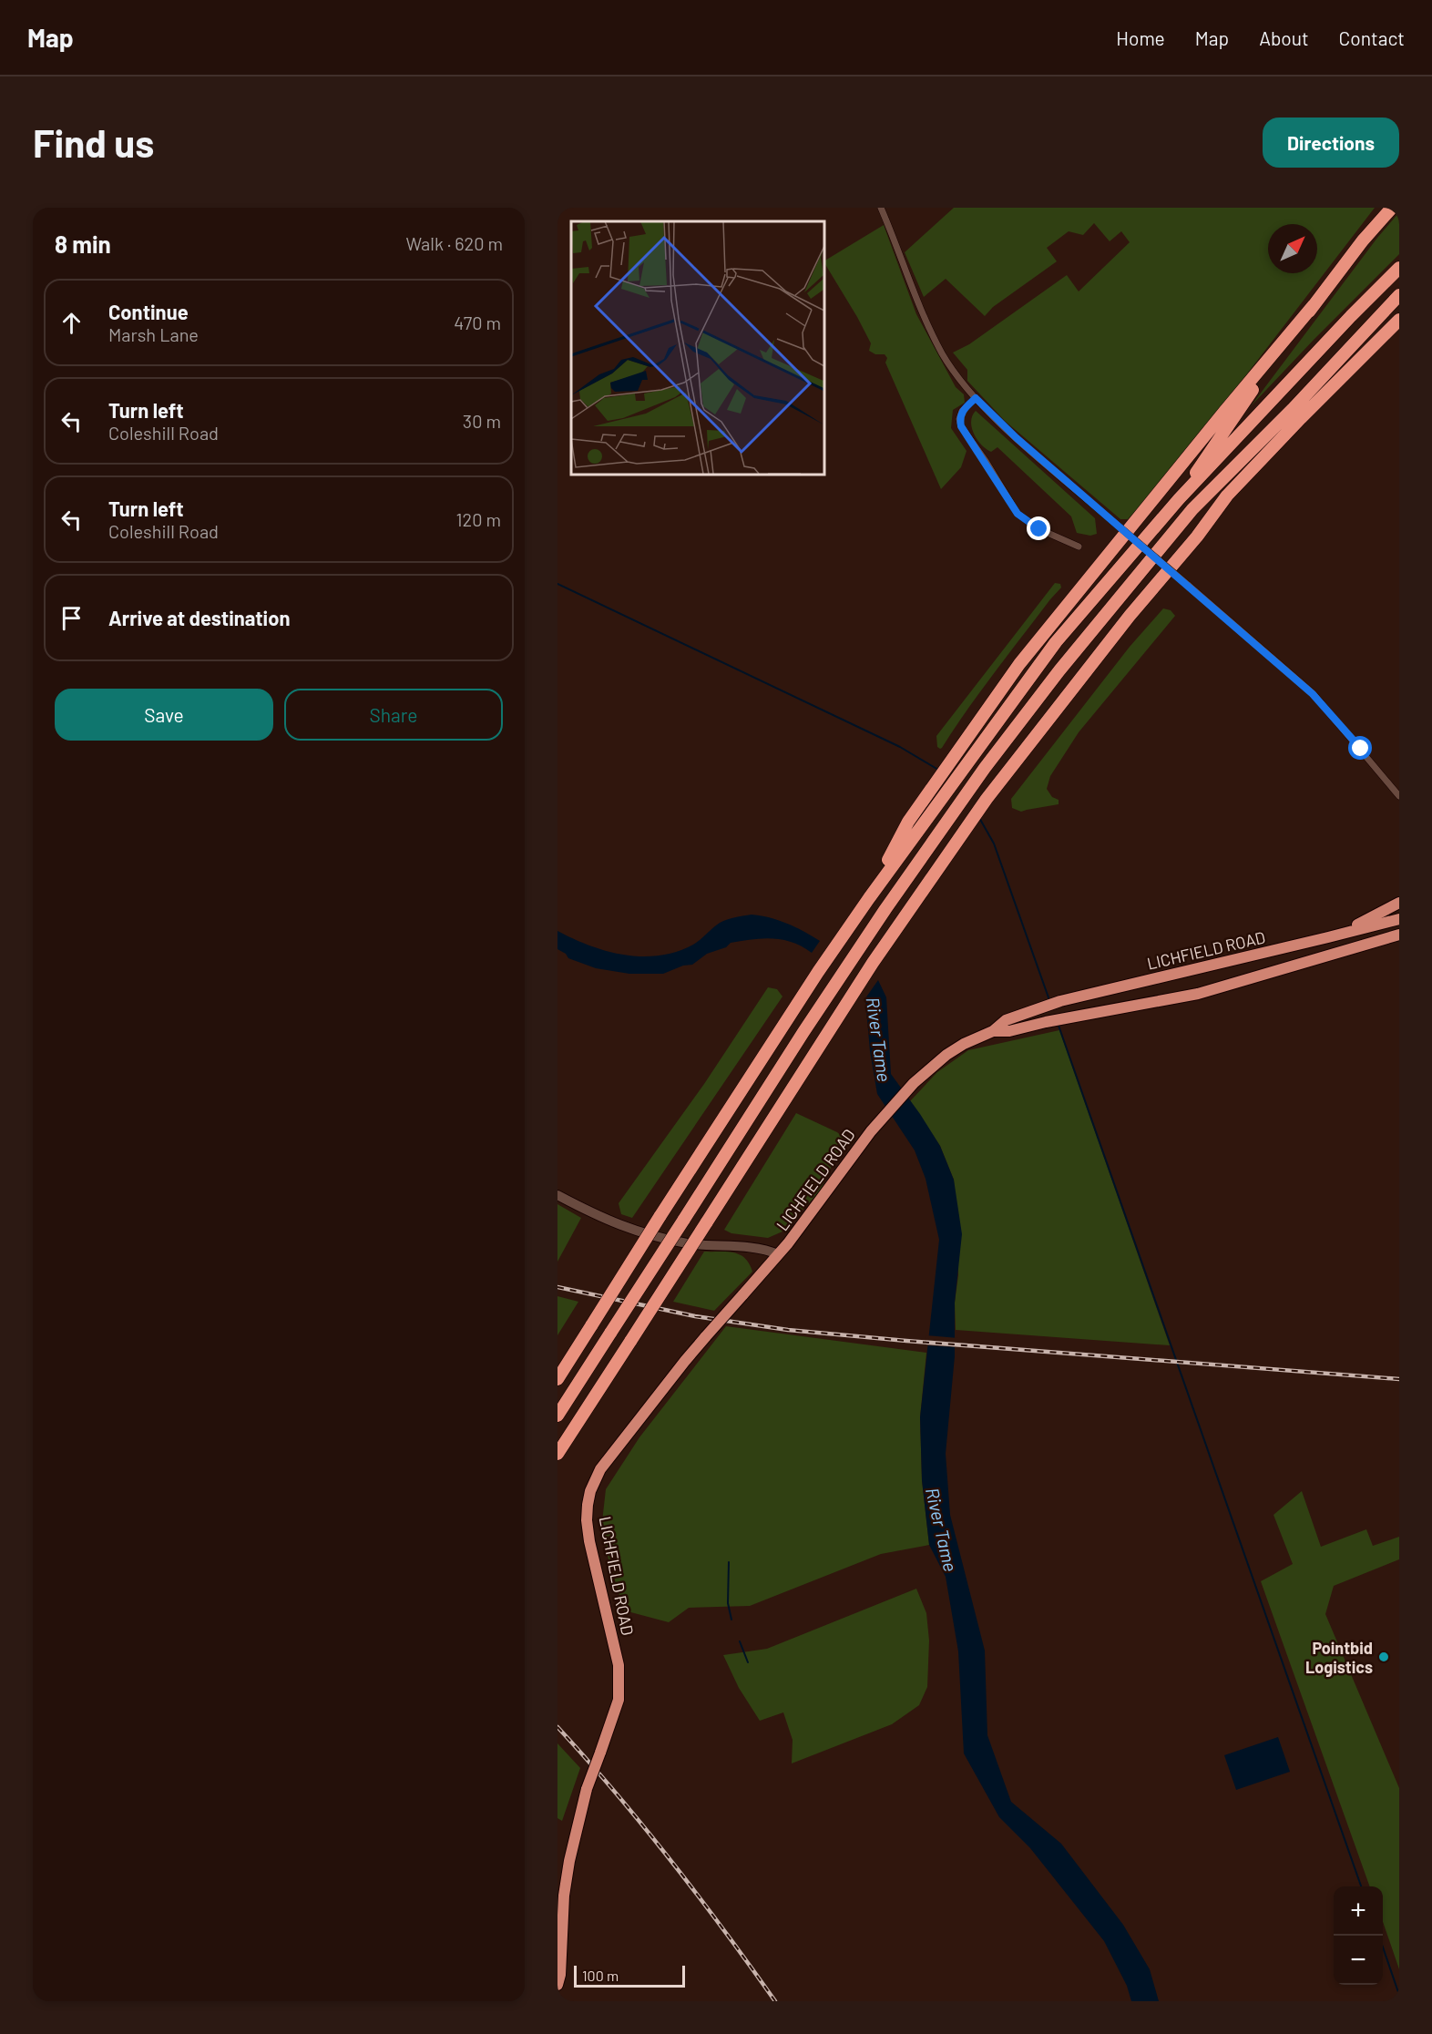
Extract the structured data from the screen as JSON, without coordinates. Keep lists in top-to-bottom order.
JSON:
{
  "streets": {
    "highway": ["LICHFIELD ROAD"]
  },
  "water": ["River Tame"],
  "places": ["Pointbid Logistics"],
  "scale_bar": "100 m",
  "north": "top right",
  "page": {
    "header": "Map",
    "nav": [
      "Home",
      "Map",
      "About",
      "Contact"
    ],
    "buttons": [
      "Directions",
      ["Save", "Share"]
    ],
    "title": "Find us",
    "heading": ["8 min", "Walk · 620 m"],
    "list": [
      ["Continue", "Marsh Lane", "470 m"],
      ["Turn left", "Coleshill Road", "30 m"],
      ["Turn left", "Coleshill Road", "120 m"],
      "Arrive at destination"
    ],
    "map_buttons": ["+", "−"],
    "scale": "100 m"
  }
}
